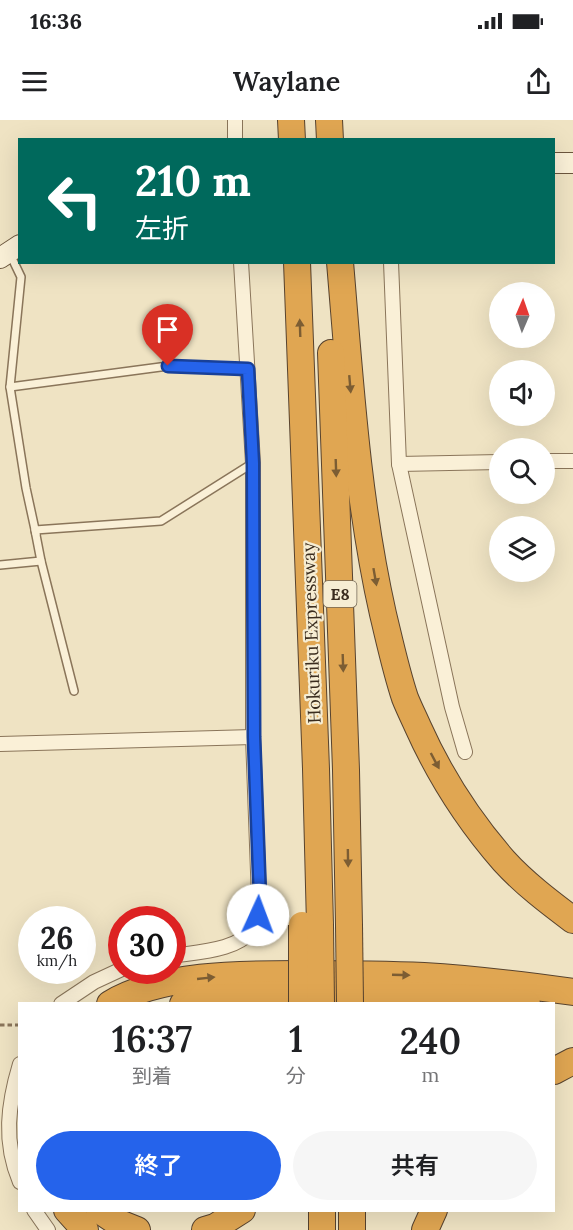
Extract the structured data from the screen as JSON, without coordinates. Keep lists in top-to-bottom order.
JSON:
{
  "streets": {
    "highway": ["E8", "Hokuriku Expressway"]
  },
  "north": "top",
  "page": {
    "status": "16:36",
    "header": "Waylane",
    "turn": ["210 m", "左折"],
    "speed": "26 km/h",
    "limit": "30",
    "eta": [
      "16:37",
      "到着",
      "1",
      "分",
      "240",
      "m"
    ],
    "buttons": ["終了", "共有"]
  }
}
